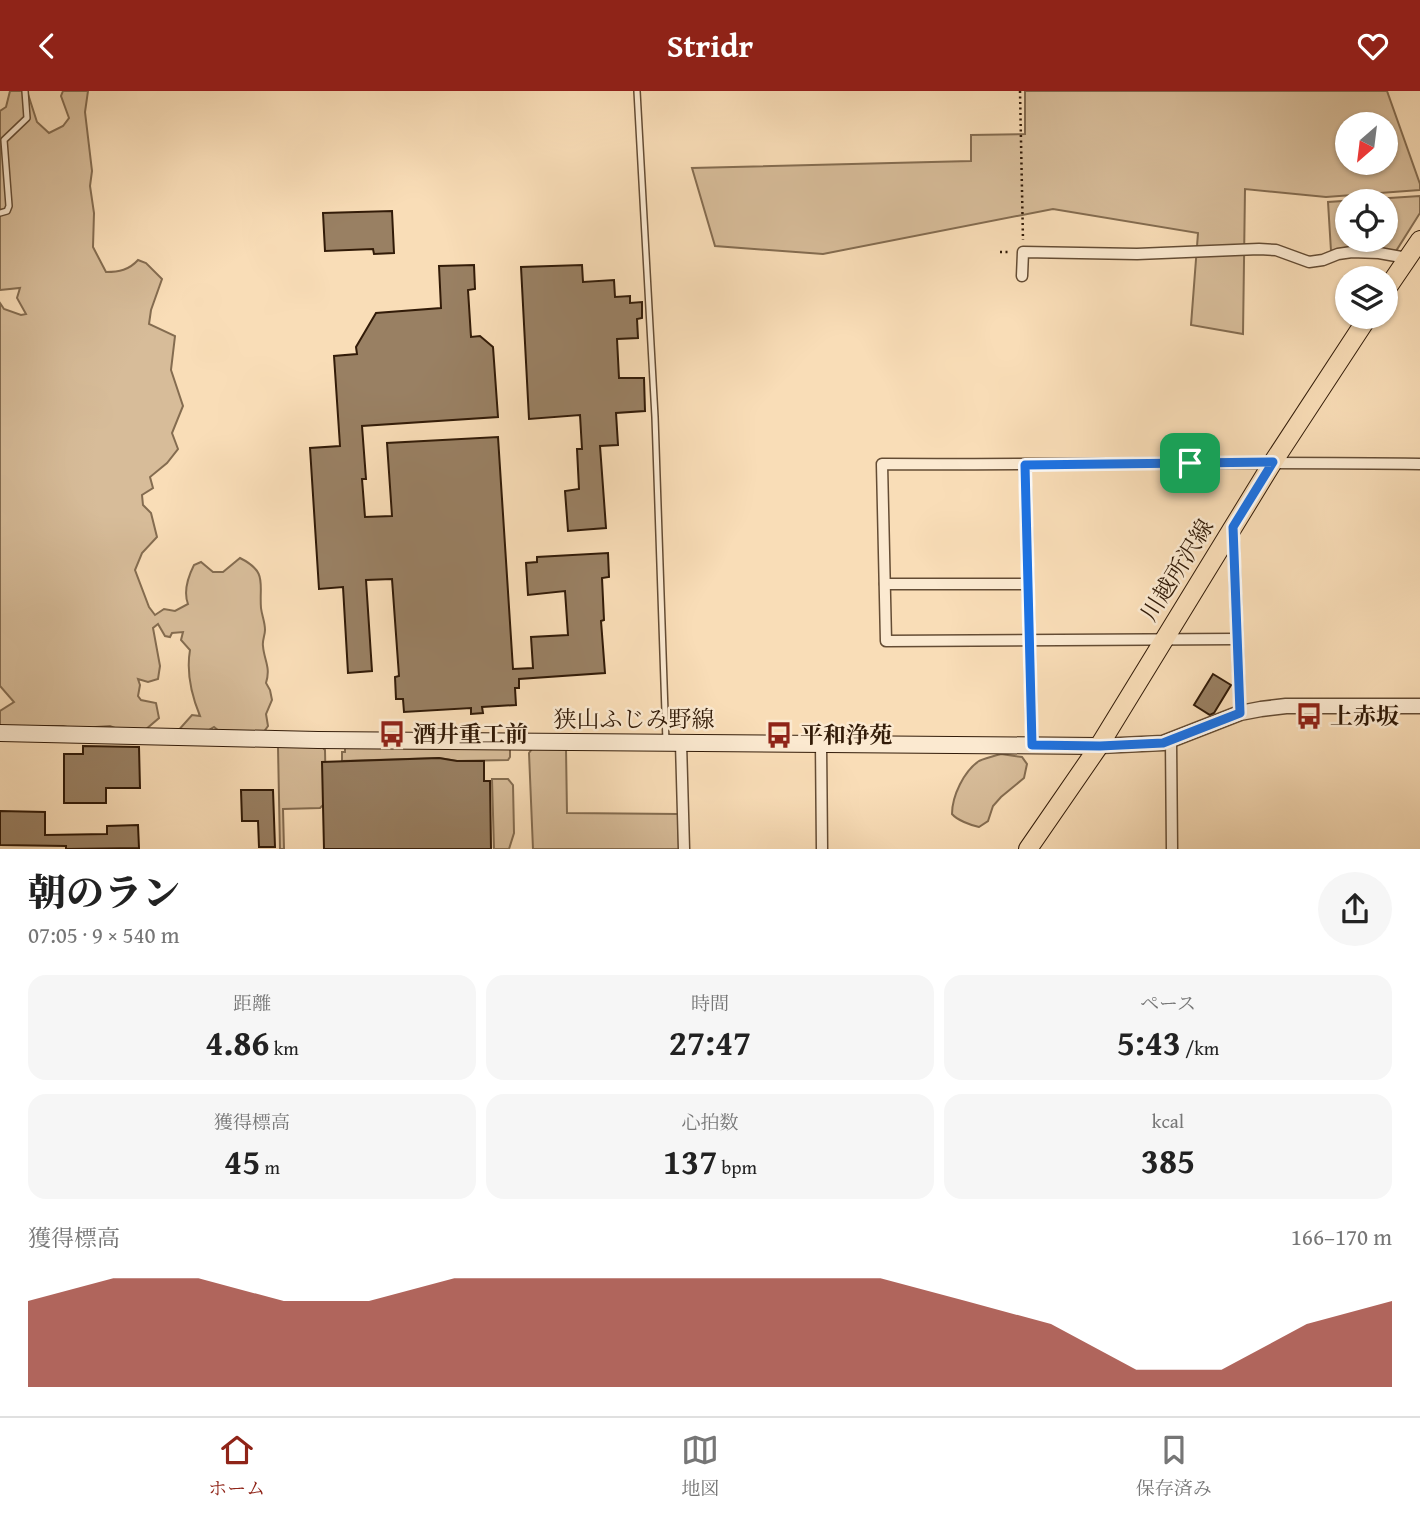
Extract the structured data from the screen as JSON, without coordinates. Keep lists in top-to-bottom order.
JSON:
{
  "streets": {
    "main road": ["川越所沢線", "狭山ふじみ野線"]
  },
  "crossings": [
    ["川越所沢線", "狭山ふじみ野線"]
  ],
  "places": {
    "bus stop": ["上赤坂", "酒井重工前", "平和浄苑"]
  },
  "north": "bottom left",
  "page": {
    "header": "Stridr",
    "heading": ["朝のラン", "07:05 · 9 × 540 m"],
    "stats": [
      ["距離", "4.86 km"],
      ["時間", "27:47"],
      ["ペース", "5:43 /km"],
      ["獲得標高", "45 m"],
      ["心拍数", "137 bpm"],
      ["kcal", "385"]
    ],
    "chart": ["獲得標高", "166–170 m"],
    "tabs": ["ホーム", "地図", "保存済み"]
  }
}
